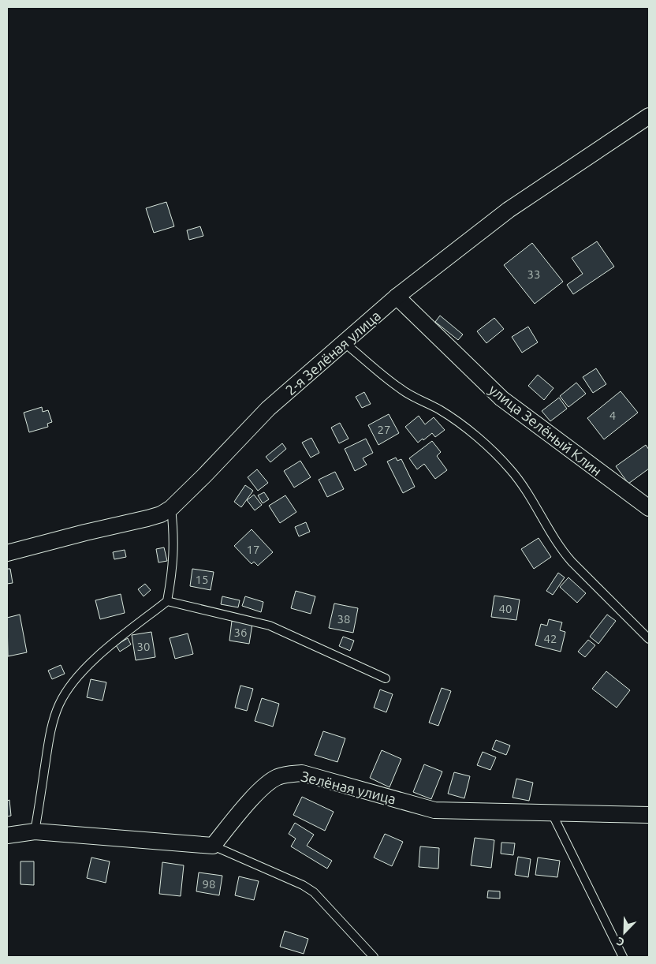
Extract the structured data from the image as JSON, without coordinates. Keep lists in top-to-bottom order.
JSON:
{
  "streets": {
    "street": ["2-я Зелёная улица", "улица Зелёный Клин", "Зелёная улица"]
  },
  "crossings": [
    ["2-я Зелёная улица", "улица Зелёный Клин"]
  ],
  "house_numbers": [
    "33",
    "4",
    "27",
    "17",
    "15",
    "40",
    "38",
    "36",
    "42",
    "30",
    "98"
  ],
  "north": "bottom left"
}
